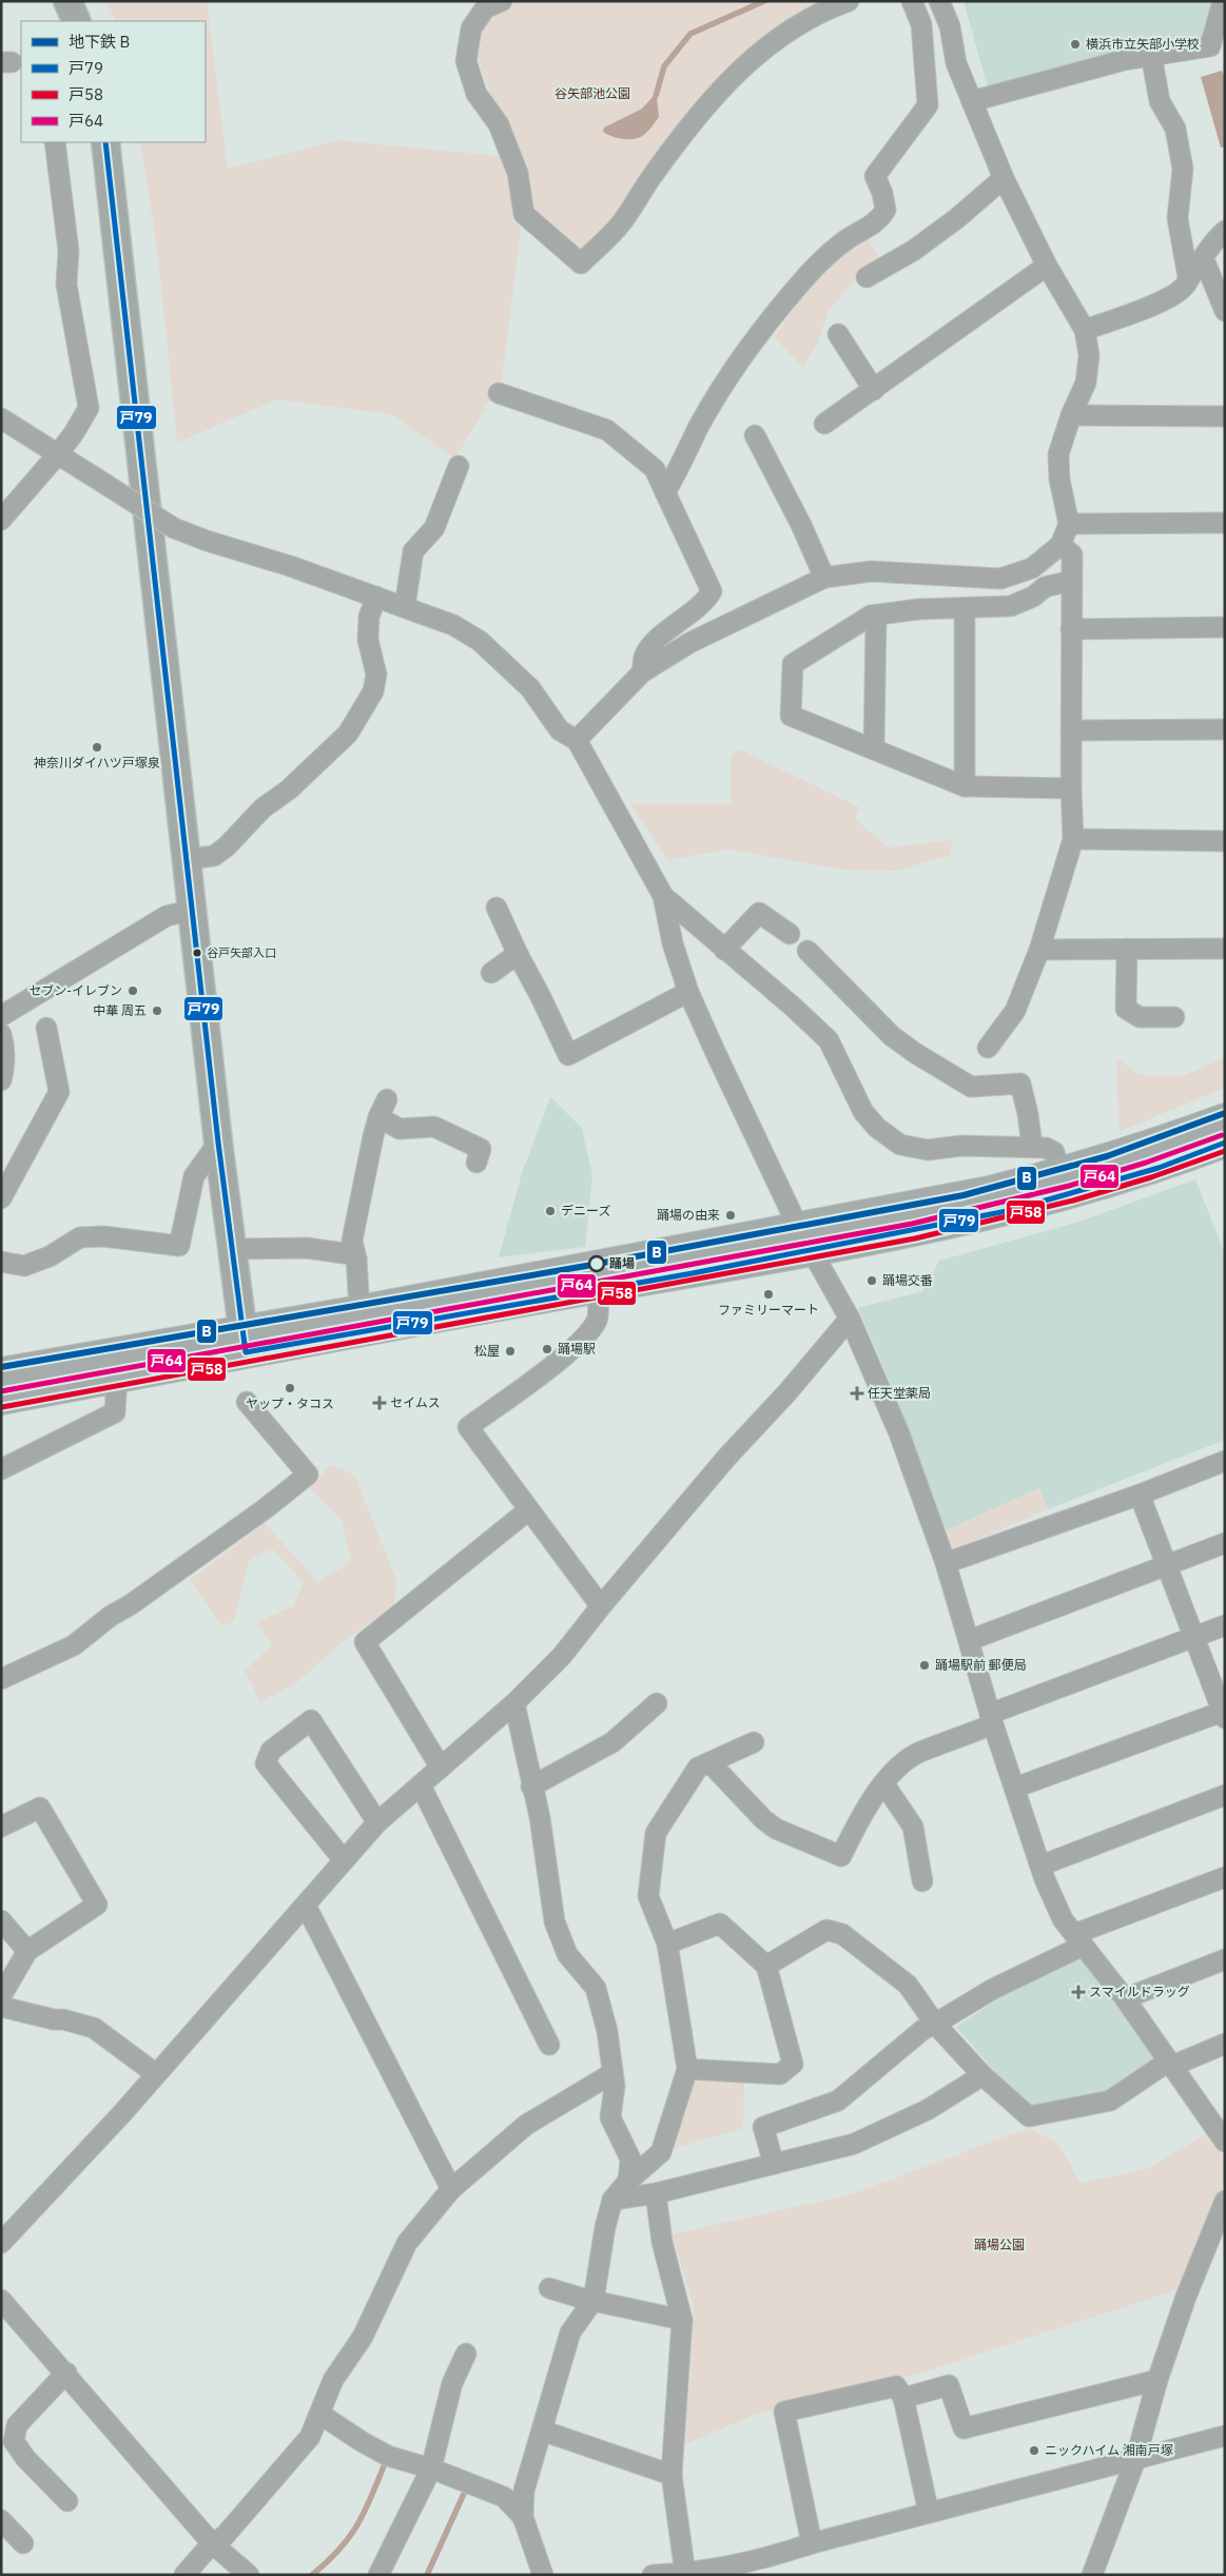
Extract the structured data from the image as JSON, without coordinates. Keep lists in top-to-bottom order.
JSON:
{
  "parks": ["谷矢部池公園", "踊場公園"],
  "places": {
    "other": [
      "横浜市立矢部小学校",
      "神奈川ダイハツ戸塚泉",
      "谷戸矢部入口",
      "セブン-イレブン",
      "中華 周五",
      "デニーズ",
      "踊場の由来",
      "踊場",
      "踊場交番",
      "ファミリーマート",
      "踊場駅",
      "松屋",
      "ヤップ・タコス",
      "踊場駅前 郵便局",
      "ニックハイム 湘南戸塚"
    ],
    "health": ["任天堂薬局", "セイムス", "スマイルドラッグ"]
  },
  "lines": [
    "transit line 戸79",
    "metro line B",
    "transit line 戸64",
    "transit line 戸58"
  ],
  "legend": [
    "地下鉄 B",
    "戸79",
    "戸58",
    "戸64"
  ]
}
